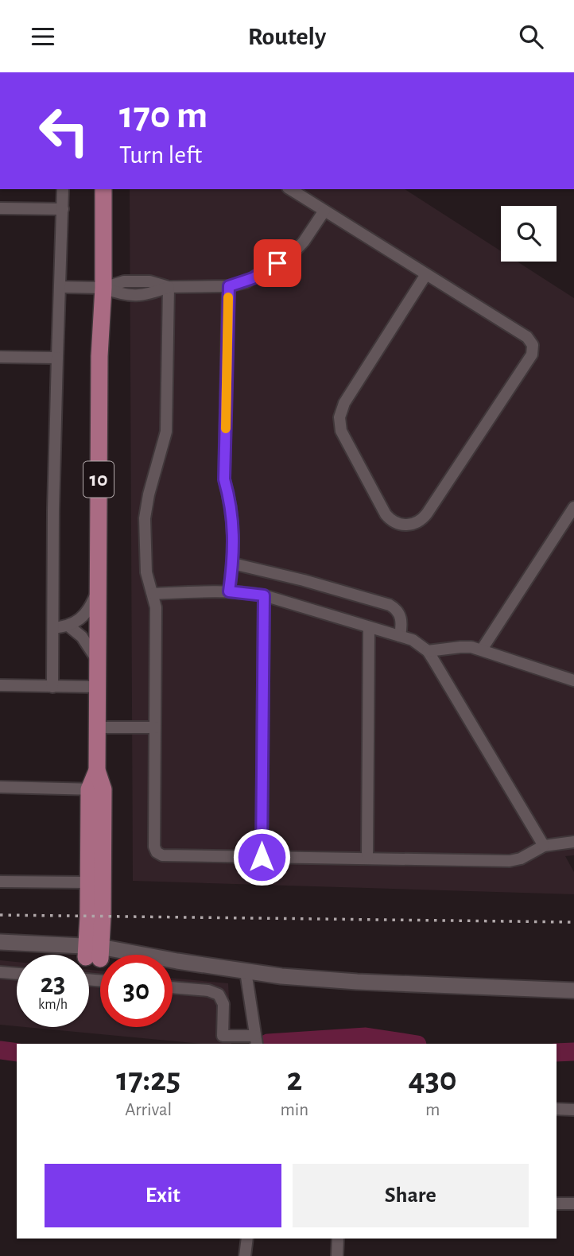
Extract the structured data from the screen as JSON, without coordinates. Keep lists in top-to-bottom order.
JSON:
{
  "streets": {
    "main road": ["10"]
  },
  "page": {
    "header": "Routely",
    "turn": ["170 m", "Turn left"],
    "speed": "23 km/h",
    "limit": "30",
    "eta": [
      "17:25",
      "Arrival",
      "2",
      "min",
      "430",
      "m"
    ],
    "buttons": ["Exit", "Share"]
  }
}
